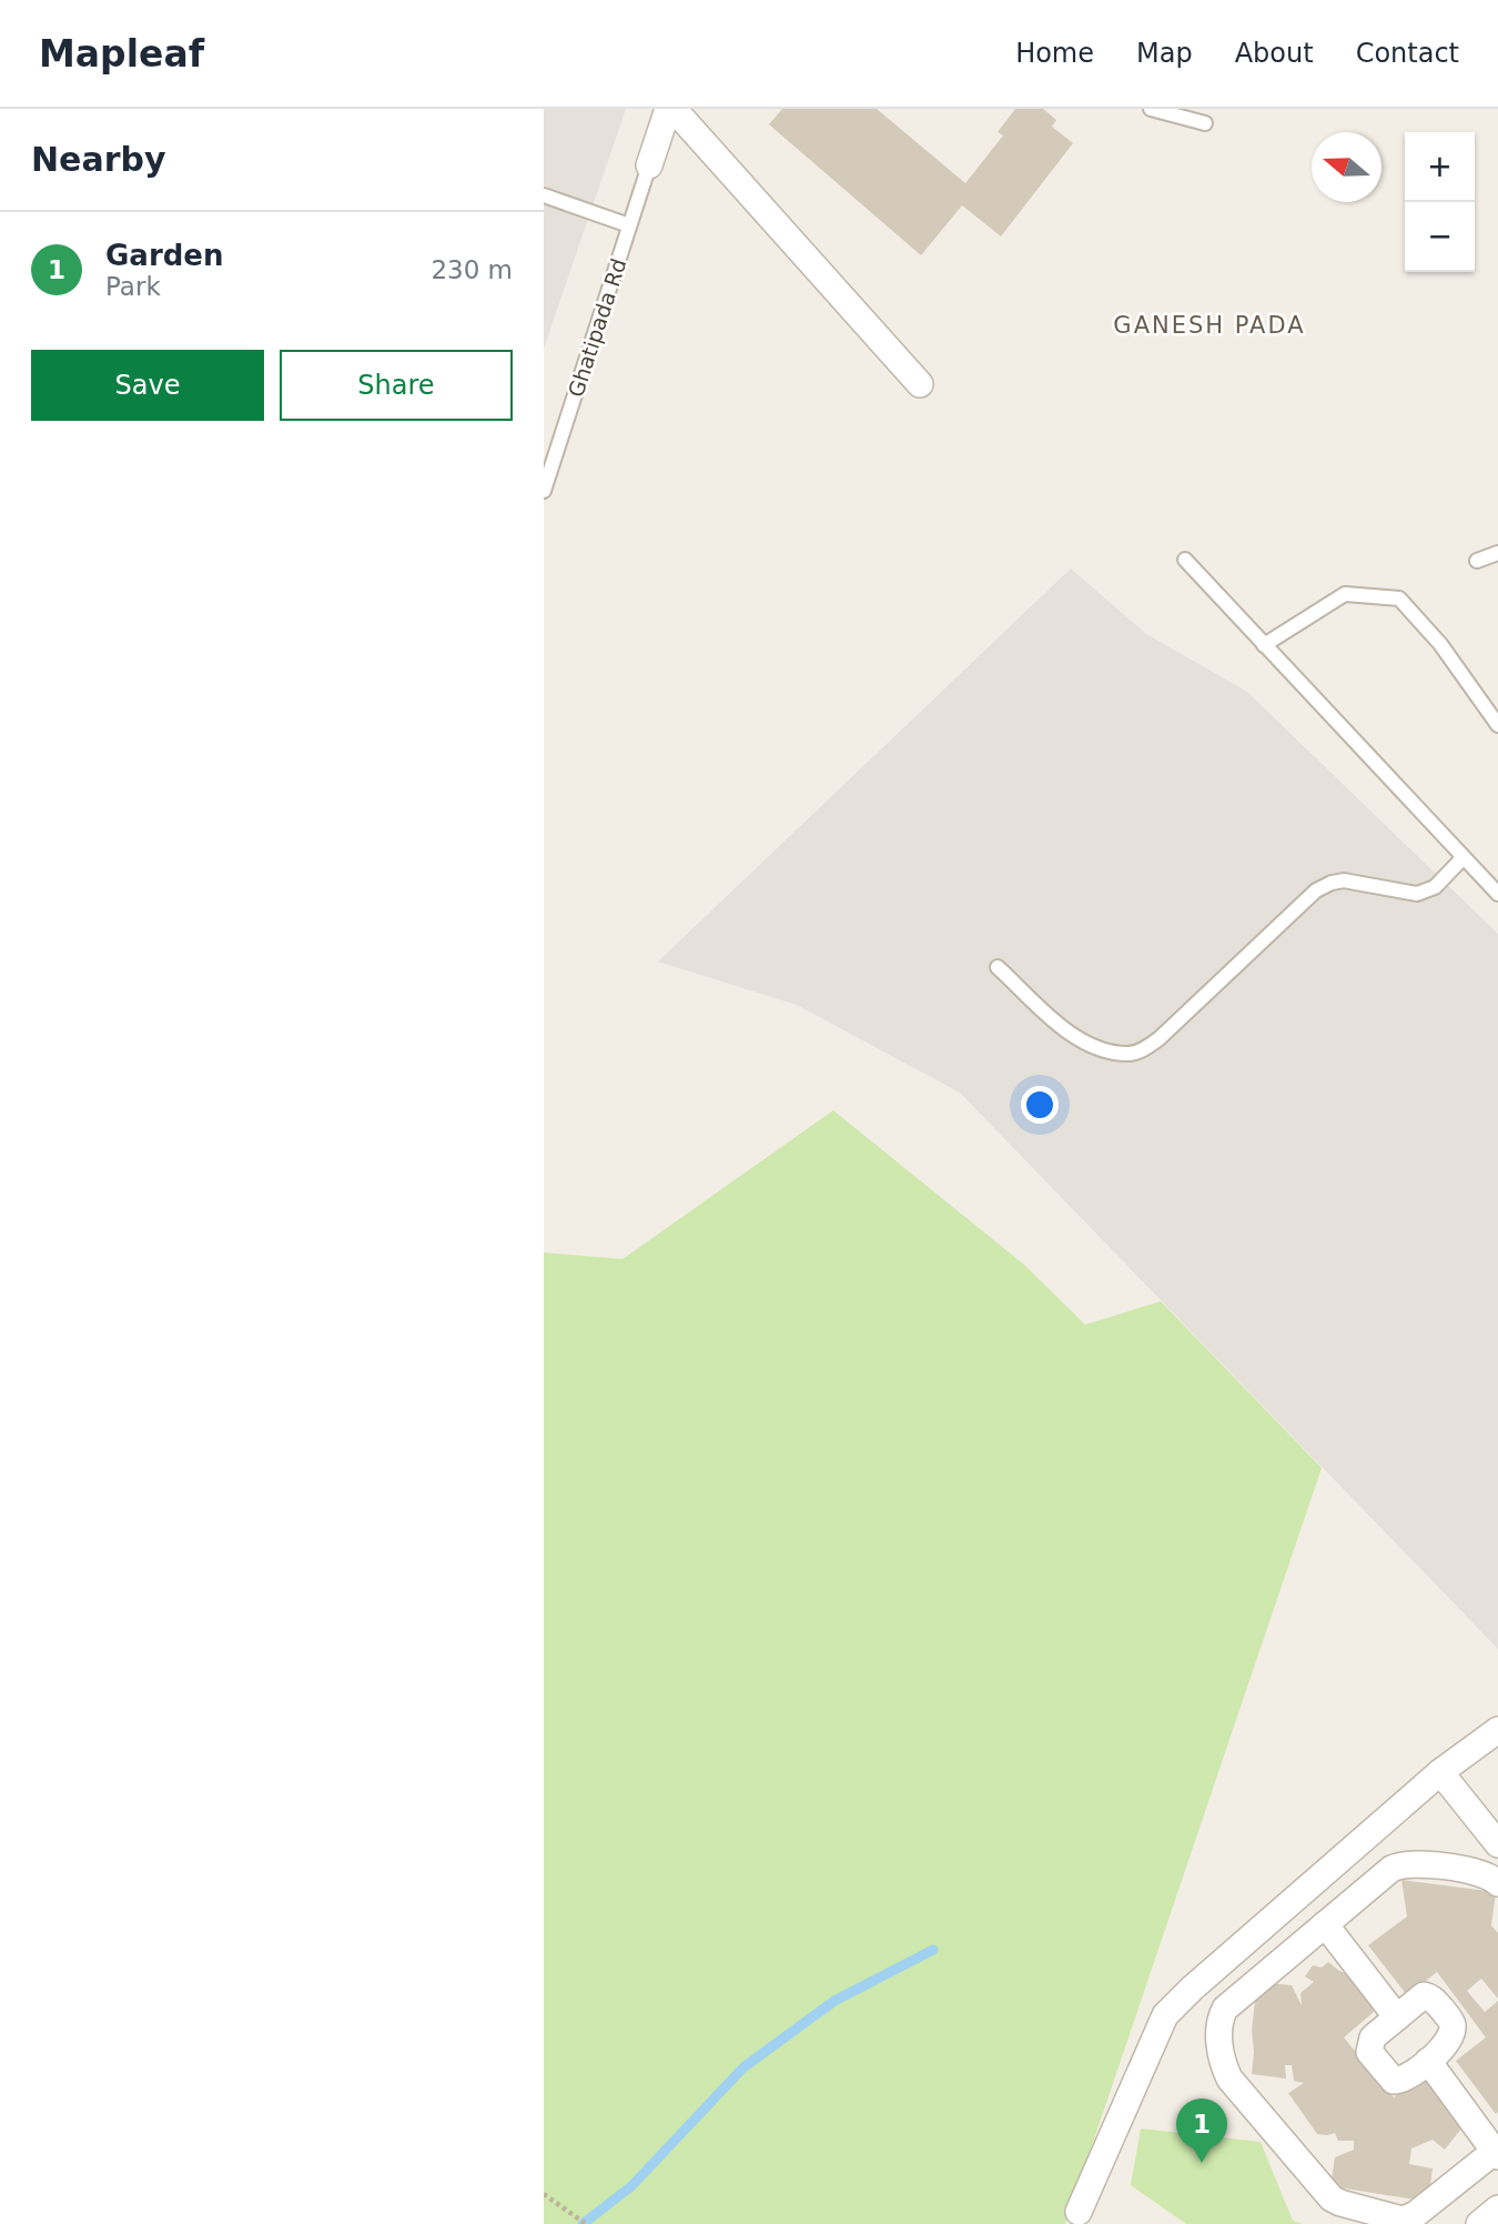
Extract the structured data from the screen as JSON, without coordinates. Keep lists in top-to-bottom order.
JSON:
{
  "streets": {
    "lane": ["Ghatipada Rd"]
  },
  "districts": ["GANESH PADA"],
  "north": "left",
  "page": {
    "header": "Mapleaf",
    "nav": [
      "Home",
      "Map",
      "About",
      "Contact"
    ],
    "heading": "Nearby",
    "map_buttons": ["+", "−"],
    "list": [
      {
        "mark": "1",
        "name": "Garden",
        "note": "Park",
        "value": "230 m"
      }
    ],
    "buttons": ["Save", "Share"],
    "pins": "1"
  }
}
